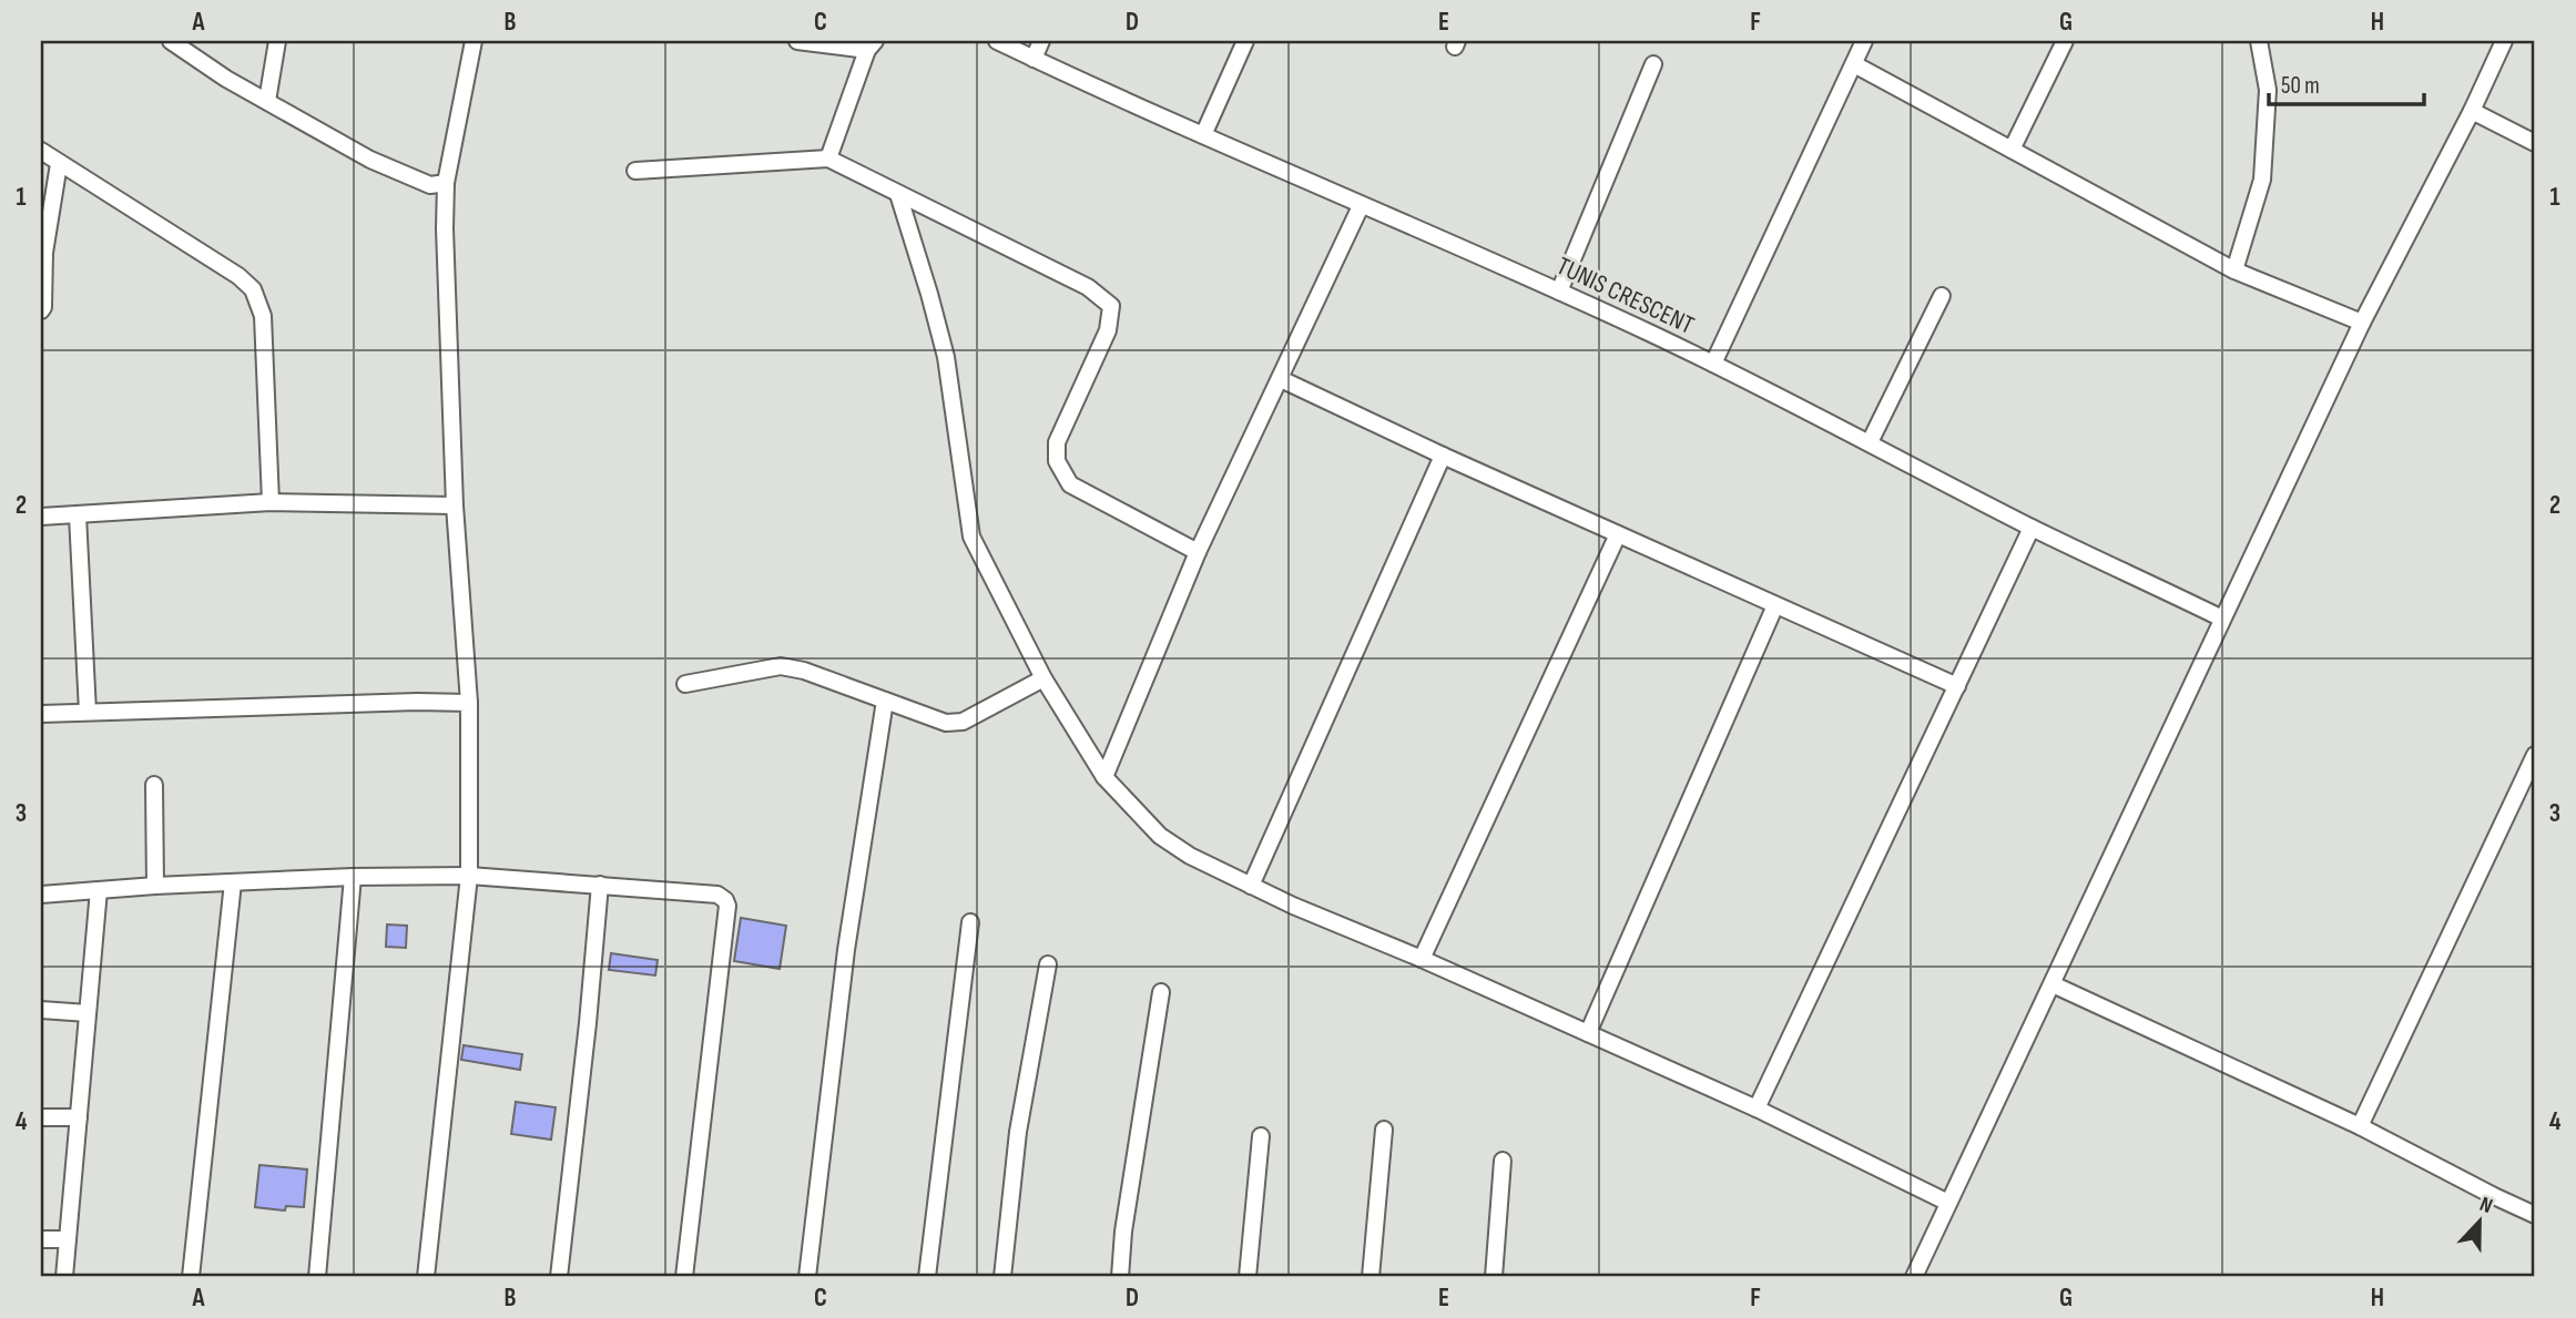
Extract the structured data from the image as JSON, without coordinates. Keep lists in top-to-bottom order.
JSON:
{
  "streets": {
    "street": ["TUNIS CRESCENT"]
  },
  "scale_bar": "50 m",
  "north": "top",
  "grid": {
    "columns": [
      "A",
      "B",
      "C",
      "D",
      "E",
      "F",
      "G",
      "H"
    ],
    "rows": [
      "1",
      "2",
      "3",
      "4"
    ]
  }
}
